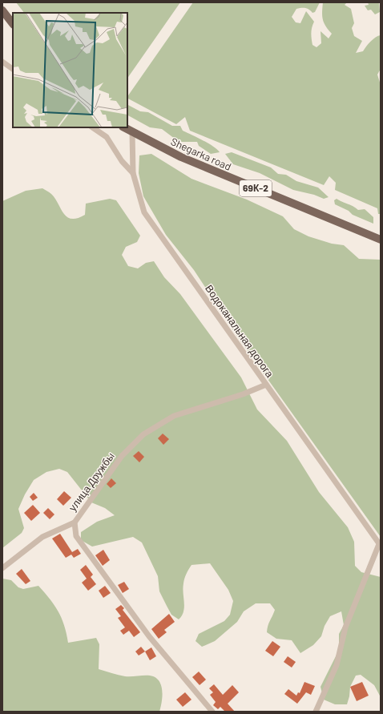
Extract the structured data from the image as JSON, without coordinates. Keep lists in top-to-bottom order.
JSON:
{
  "streets": {
    "main road": ["Shegarka road", "69К-2"],
    "street": ["Водоканальная дорога", "улица Дружбы"]
  },
  "crossings": [
    ["Водоканальная дорога", "улица Дружбы"]
  ]
}
